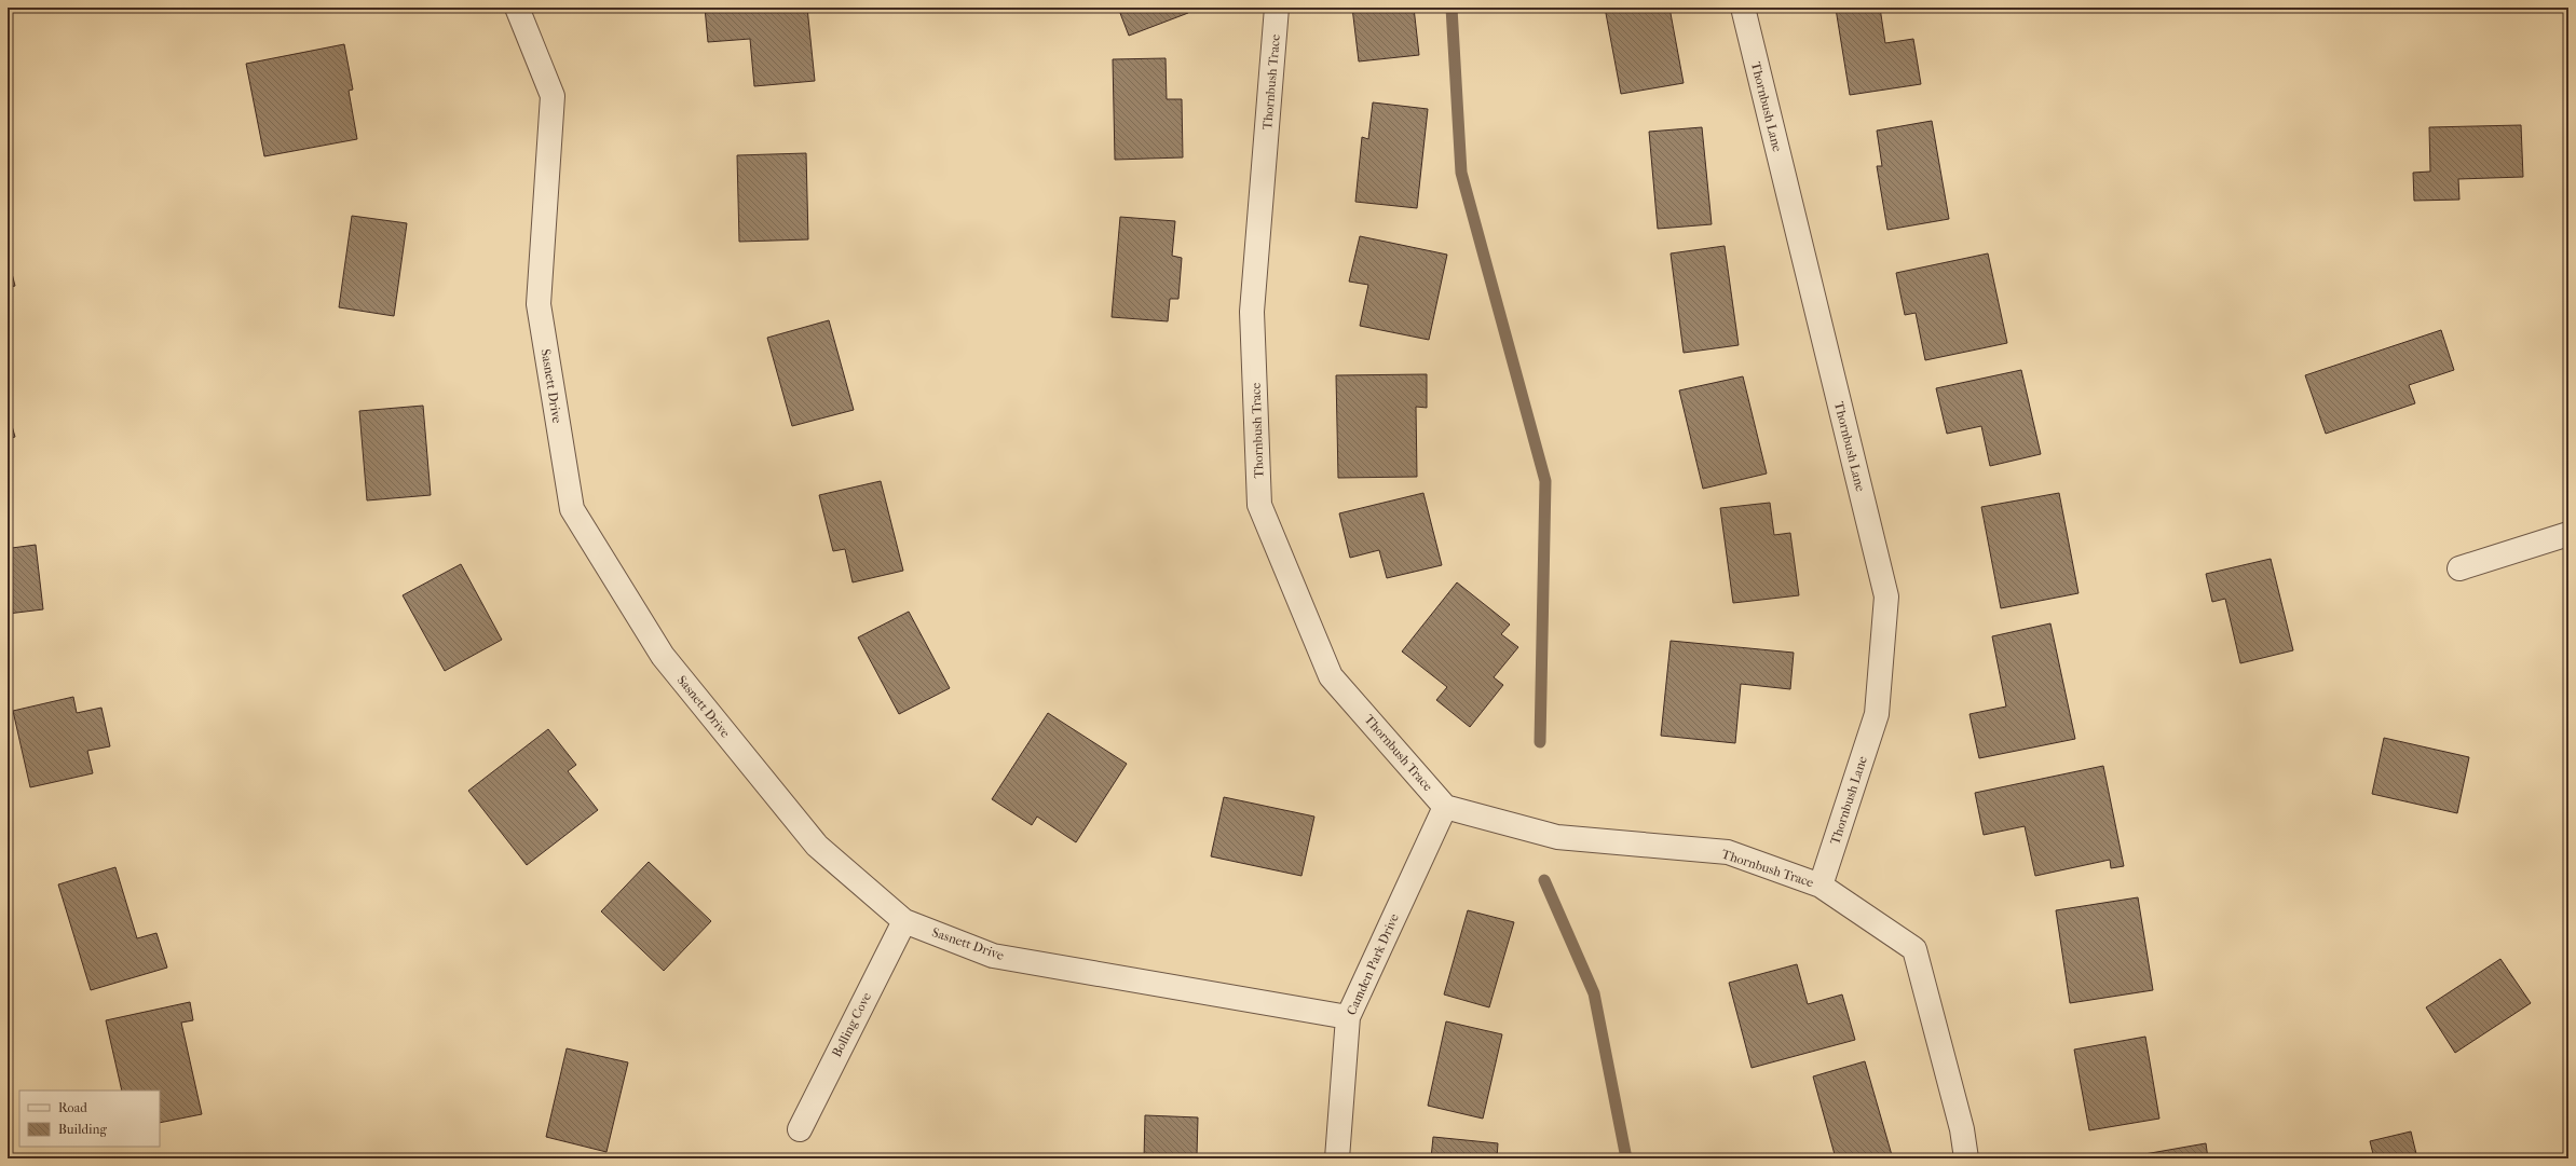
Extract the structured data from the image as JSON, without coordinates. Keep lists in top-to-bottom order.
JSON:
{
  "streets": {
    "street": [
      "Thornbush Trace",
      "Thornbush Lane",
      "Sasnett Drive",
      "Camden Park Drive",
      "Bolling Cove"
    ]
  },
  "crossings": [
    ["Thornbush Trace", "Thornbush Lane"],
    ["Thornbush Trace", "Camden Park Drive"],
    ["Sasnett Drive", "Camden Park Drive"],
    ["Sasnett Drive", "Bolling Cove"]
  ],
  "legend": ["Road", "Building"]
}
